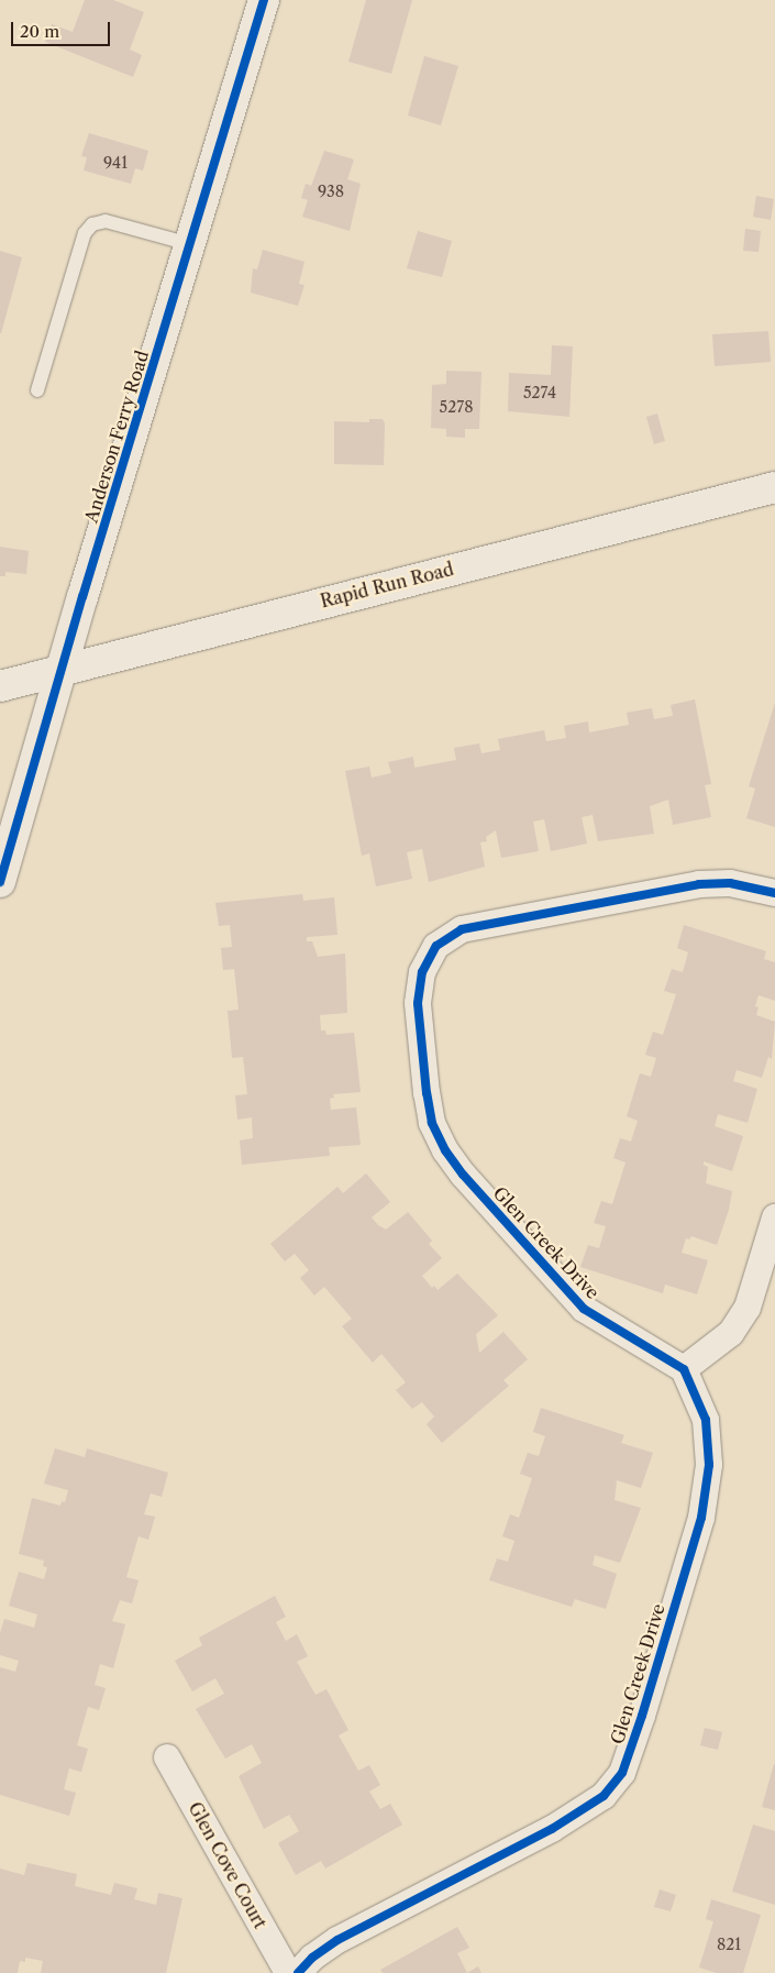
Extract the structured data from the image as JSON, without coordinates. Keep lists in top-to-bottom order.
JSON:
{
  "streets": {
    "street": [
      "Anderson Ferry Road",
      "Rapid Run Road",
      "Glen Creek Drive",
      "Glen Cove Court"
    ]
  },
  "crossings": [
    ["Anderson Ferry Road", "Rapid Run Road"]
  ],
  "house_numbers": [
    "941",
    "938",
    "5274",
    "5278",
    "821"
  ],
  "scale_bar": "20 m"
}
